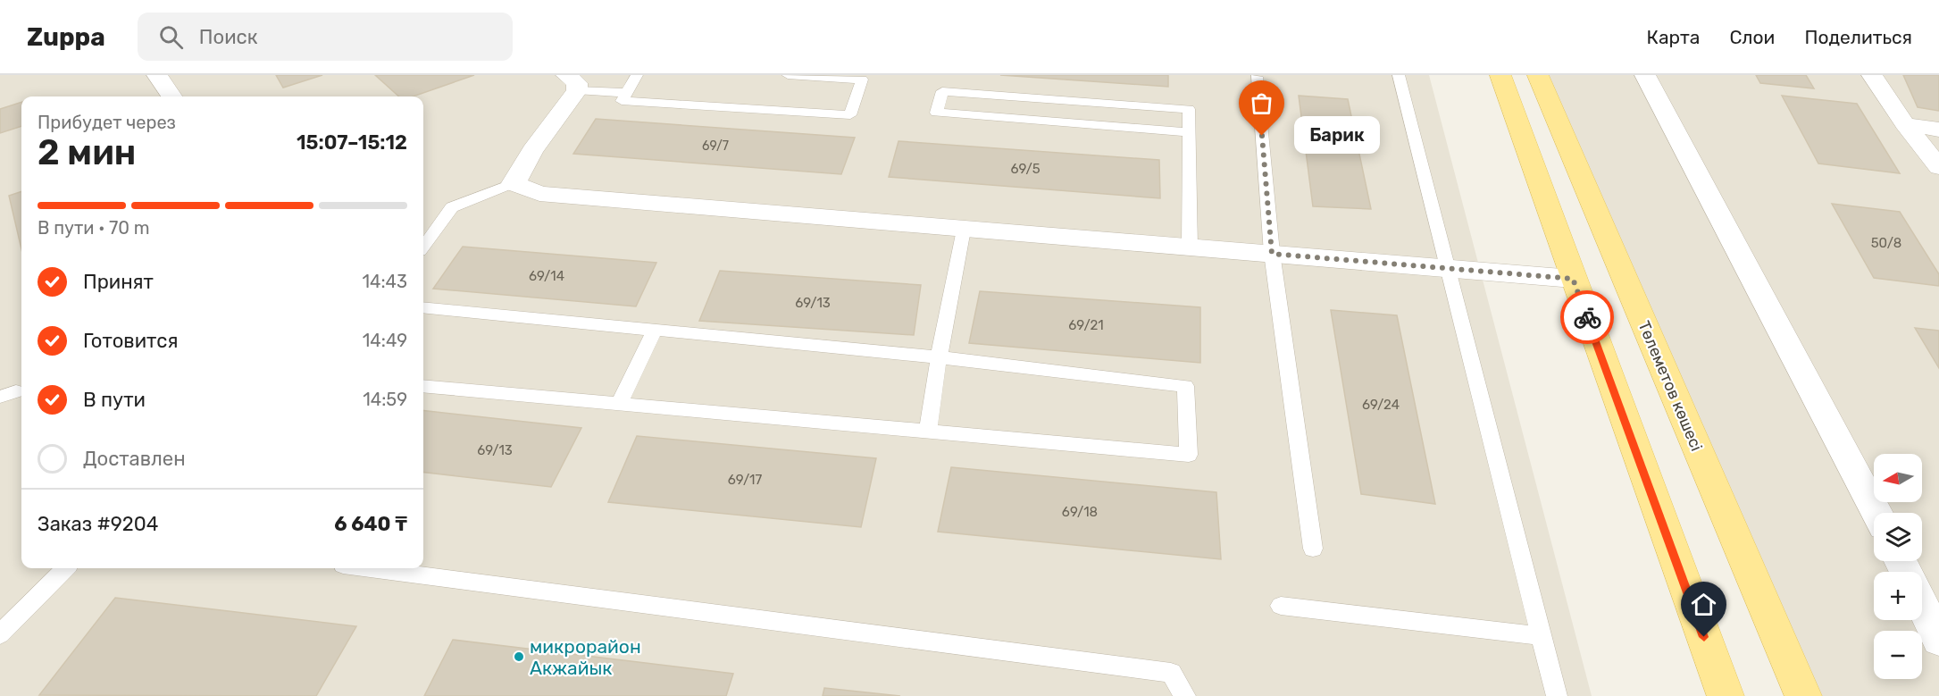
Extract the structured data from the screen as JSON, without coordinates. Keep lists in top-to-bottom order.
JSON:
{
  "streets": {
    "main road": ["Төлеметов көшесі"]
  },
  "places": ["Барик", "микрорайон Акжайык"],
  "house_numbers": [
    "69/7",
    "69/5",
    "50/8",
    "69/14",
    "69/13",
    "69/21",
    "69/24",
    "69/13",
    "69/17",
    "69/18"
  ],
  "north": "left",
  "page": {
    "header": "Zuppa",
    "search": "Поиск",
    "nav": ["Карта", "Слои", "Поделиться"],
    "heading": ["2 мин", "Прибудет через", "15:07–15:12"],
    "panel": ["Заказ #9204", "6 640 ₸"],
    "bubble": "Барик",
    "bar": "В пути · 70 m",
    "list": [
      ["Принят", "14:43"],
      ["Готовится", "14:49"],
      ["В пути", "14:59"],
      "Доставлен"
    ],
    "map_buttons": ["+", "−"]
  }
}
